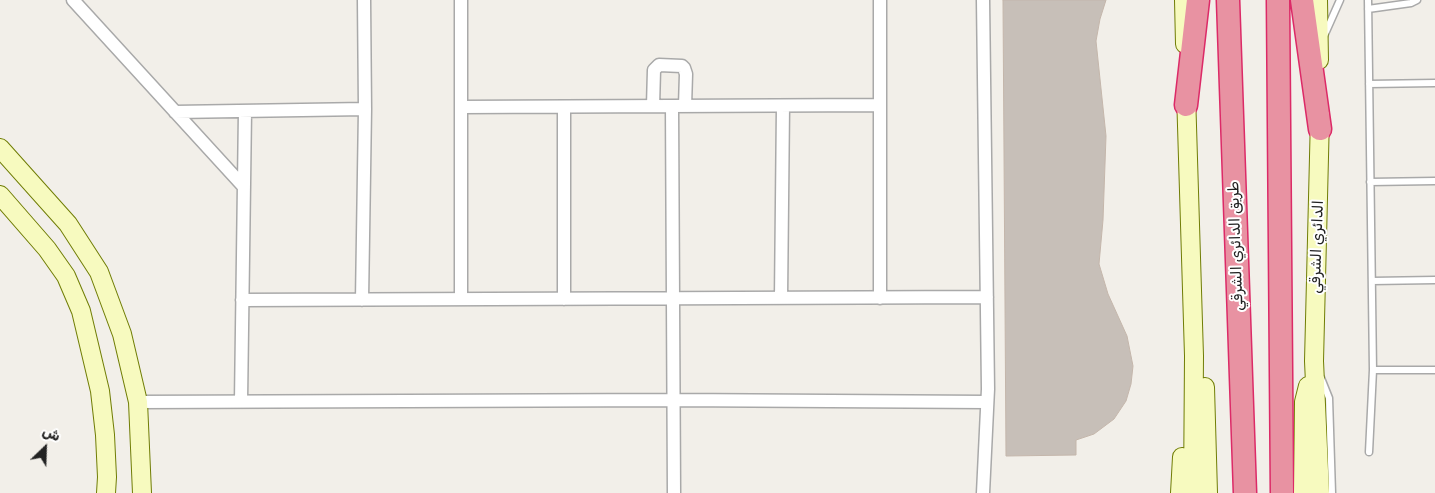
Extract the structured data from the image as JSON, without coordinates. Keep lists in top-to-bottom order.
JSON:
{
  "streets": {
    "highway": ["طريق الدائري الشرقي"],
    "street": ["الدائري الشرقي"]
  },
  "north": "top right"
}
